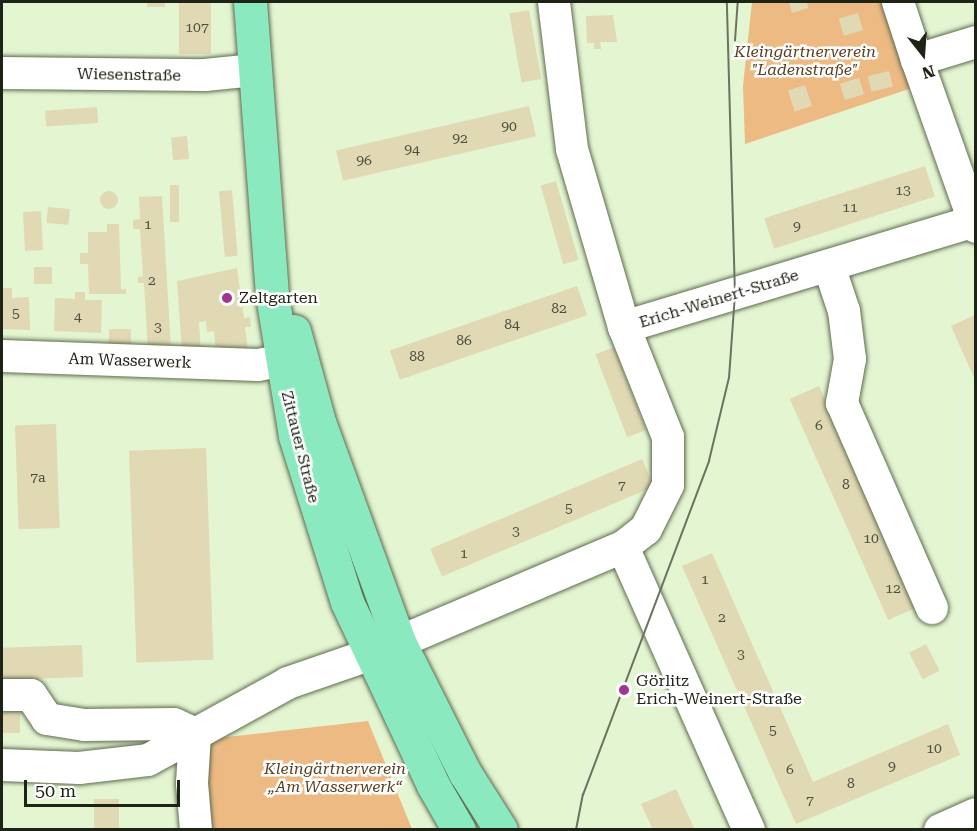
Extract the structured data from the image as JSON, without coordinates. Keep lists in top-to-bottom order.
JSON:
{
  "streets": {
    "main road": ["Zittauer Straße"],
    "street": ["Wiesenstraße", "Erich-Weinert-Straße", "Am Wasserwerk"]
  },
  "crossings": [
    ["Wiesenstraße", "Zittauer Straße"],
    ["Erich-Weinert-Straße", "Zittauer Straße"],
    ["Am Wasserwerk", "Zittauer Straße"]
  ],
  "parks": ["Kleingärtnerverein \"Ladenstraße\"", "Kleingärtnerverein „Am Wasserwerk“"],
  "places": ["Zeltgarten", "Görlitz Erich-Weinert-Straße"],
  "house_numbers": [
    "107",
    "90",
    "92",
    "94",
    "96",
    "13",
    "11",
    "1",
    "9",
    "2",
    "82",
    "5",
    "4",
    "84",
    "3",
    "86",
    "88",
    "6",
    "7a",
    "8",
    "7",
    "5",
    "3",
    "10",
    "1",
    "1",
    "12",
    "2",
    "3",
    "5",
    "10",
    "9",
    "6",
    "8",
    "7"
  ],
  "scale_bar": "50 m",
  "north": "bottom"
}
